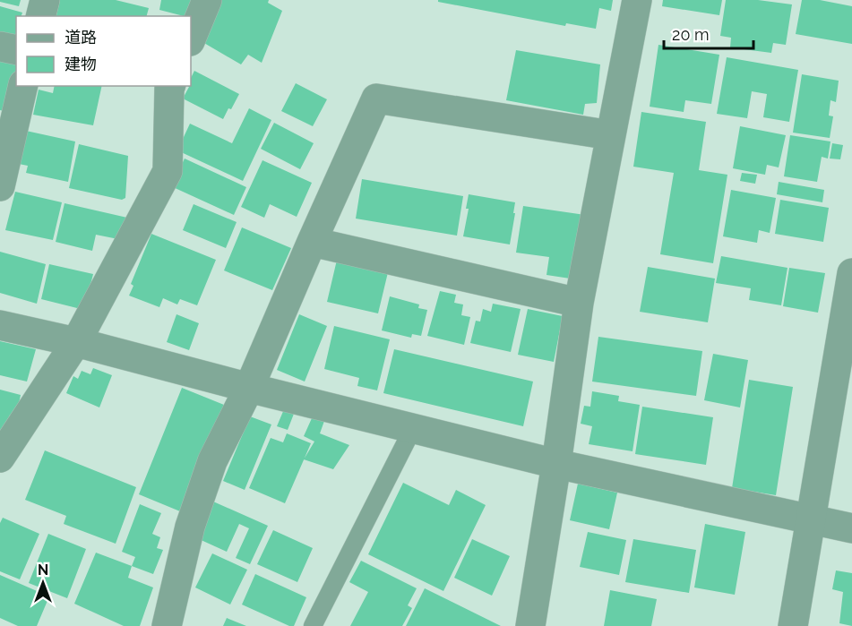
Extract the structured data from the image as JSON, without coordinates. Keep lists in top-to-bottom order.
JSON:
{
  "legend": ["道路", "建物"],
  "scale_bar": "20 m",
  "north": "top"
}
